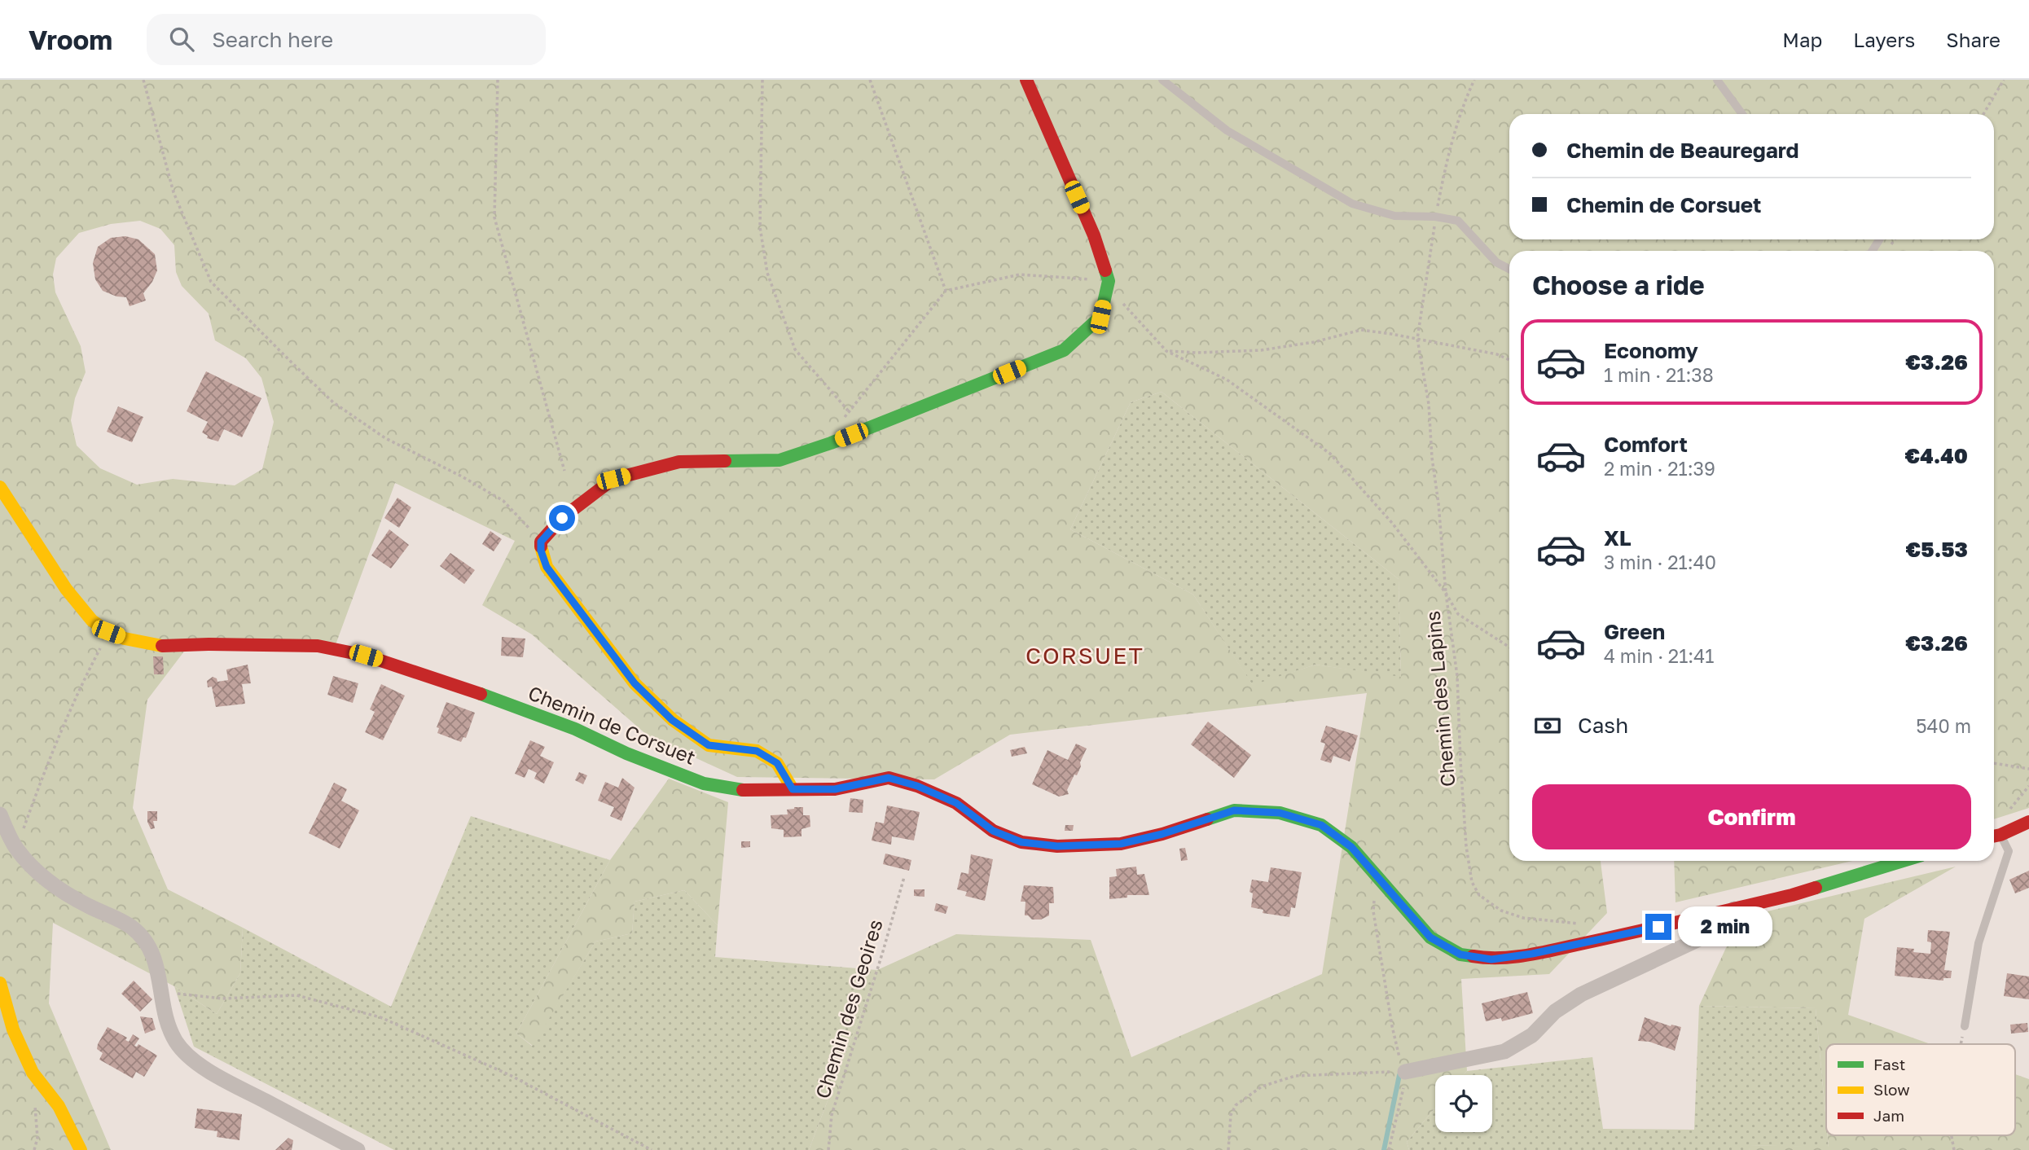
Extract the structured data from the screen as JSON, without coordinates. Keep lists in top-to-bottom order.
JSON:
{
  "streets": {
    "street": ["Chemin de Corsuet"],
    "path": ["Chemin des Lapins", "Chemin des Geoires"]
  },
  "districts": ["CORSUET"],
  "legend": ["Fast", "Slow", "Jam"],
  "page": {
    "header": "Vroom",
    "search": "Search here",
    "nav": ["Map", "Layers", "Share"],
    "banner": ["Chemin de Beauregard", "Chemin de Corsuet"],
    "heading": "Choose a ride",
    "list": [
      {
        "name": "Economy",
        "note": "1 min · 21:38",
        "value": "€3.26"
      },
      {
        "name": "Comfort",
        "note": "2 min · 21:39",
        "value": "€4.40"
      },
      {
        "name": "XL",
        "note": "3 min · 21:40",
        "value": "€5.53"
      },
      {
        "name": "Green",
        "note": "4 min · 21:41",
        "value": "€3.26"
      }
    ],
    "pay": ["Cash", "540 m"],
    "buttons": "Confirm",
    "bubble": "2 min"
  }
}
